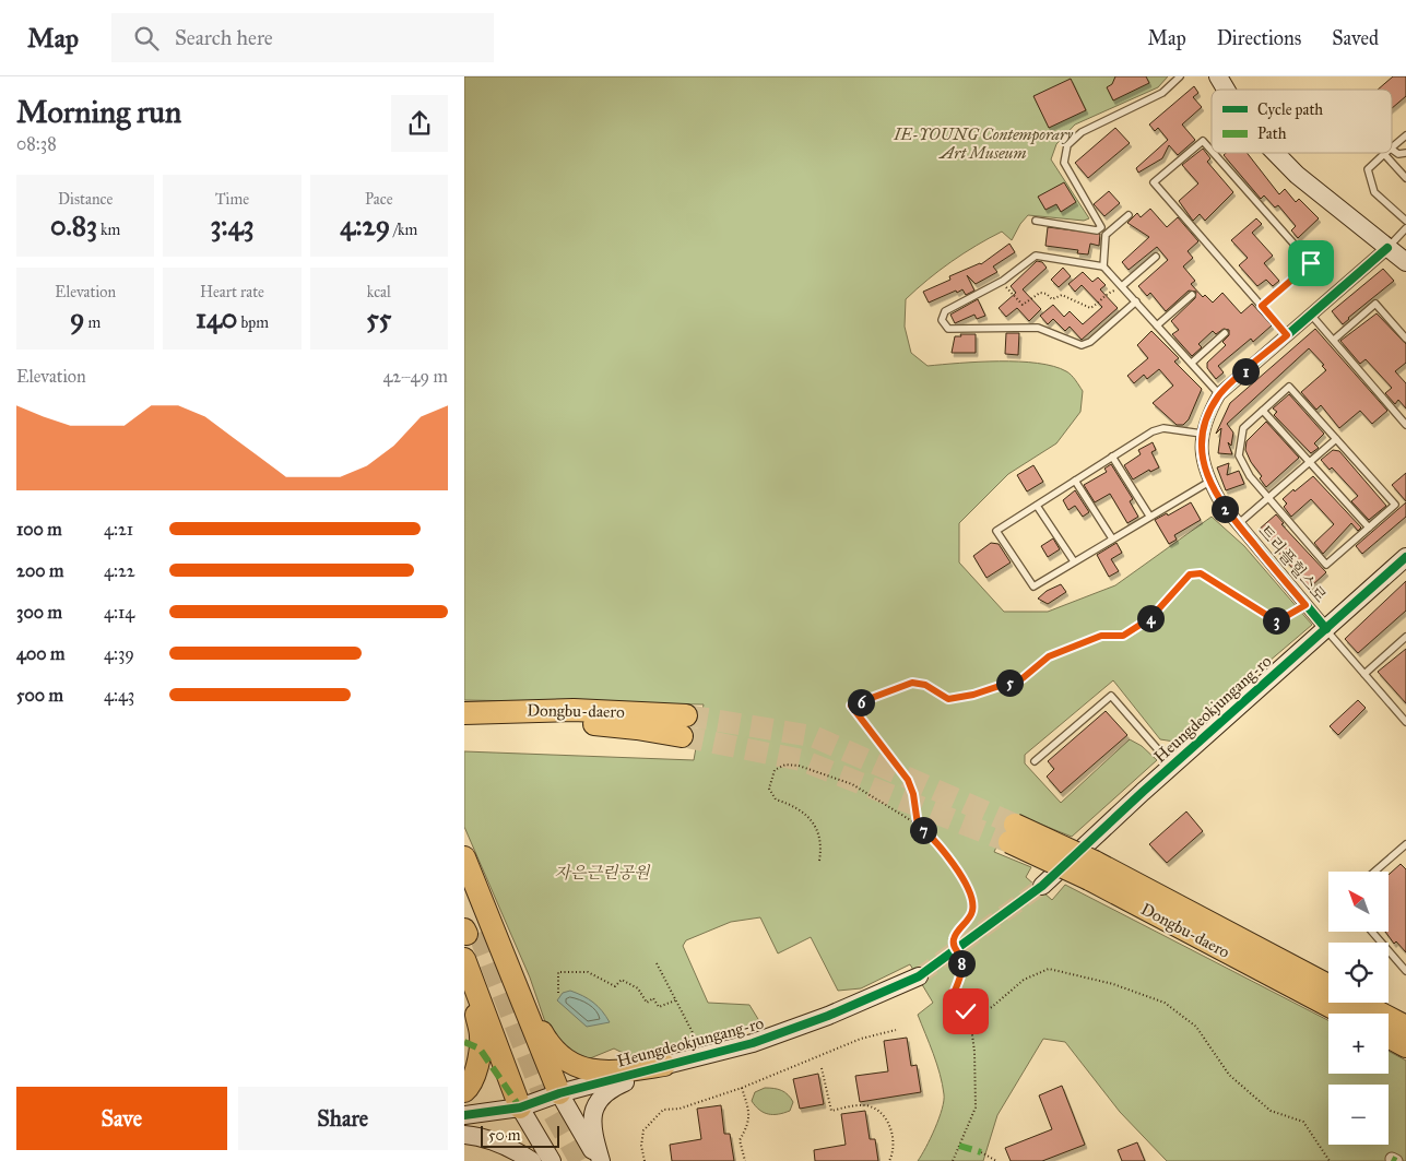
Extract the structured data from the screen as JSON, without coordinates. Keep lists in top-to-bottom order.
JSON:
{
  "streets": {
    "highway": ["Dongbu-daero"],
    "street": ["트리플힐스로", "Heungdeokjungang-ro"]
  },
  "crossings": [
    ["트리플힐스로", "Heungdeokjungang-ro"]
  ],
  "parks": ["IE-YOUNG Contemporary Art Museum", "자은근린공원"],
  "legend": ["Cycle path", "Path"],
  "scale_bar": "50 m",
  "north": "top left",
  "page": {
    "header": "Map",
    "search": "Search here",
    "nav": ["Map", "Directions", "Saved"],
    "heading": ["Morning run", "08:38"],
    "stats": [
      ["Distance", "0.83 km"],
      ["Time", "3:43"],
      ["Pace", "4:29 /km"],
      ["Elevation", "9 m"],
      ["Heart rate", "140 bpm"],
      ["kcal", "55"]
    ],
    "chart": ["Elevation", "42–49 m"],
    "pins": [
      "1",
      "2",
      "4",
      "3",
      "5",
      "6",
      "7",
      "8"
    ],
    "list": [
      {
        "name": "100 m",
        "note": "4:21"
      },
      {
        "name": "200 m",
        "note": "4:22"
      },
      {
        "name": "300 m",
        "note": "4:14"
      },
      {
        "name": "400 m",
        "note": "4:39"
      },
      {
        "name": "500 m",
        "note": "4:43"
      }
    ],
    "map_buttons": ["+", "−"],
    "buttons": ["Save", "Share"],
    "scale": "50 m"
  }
}
